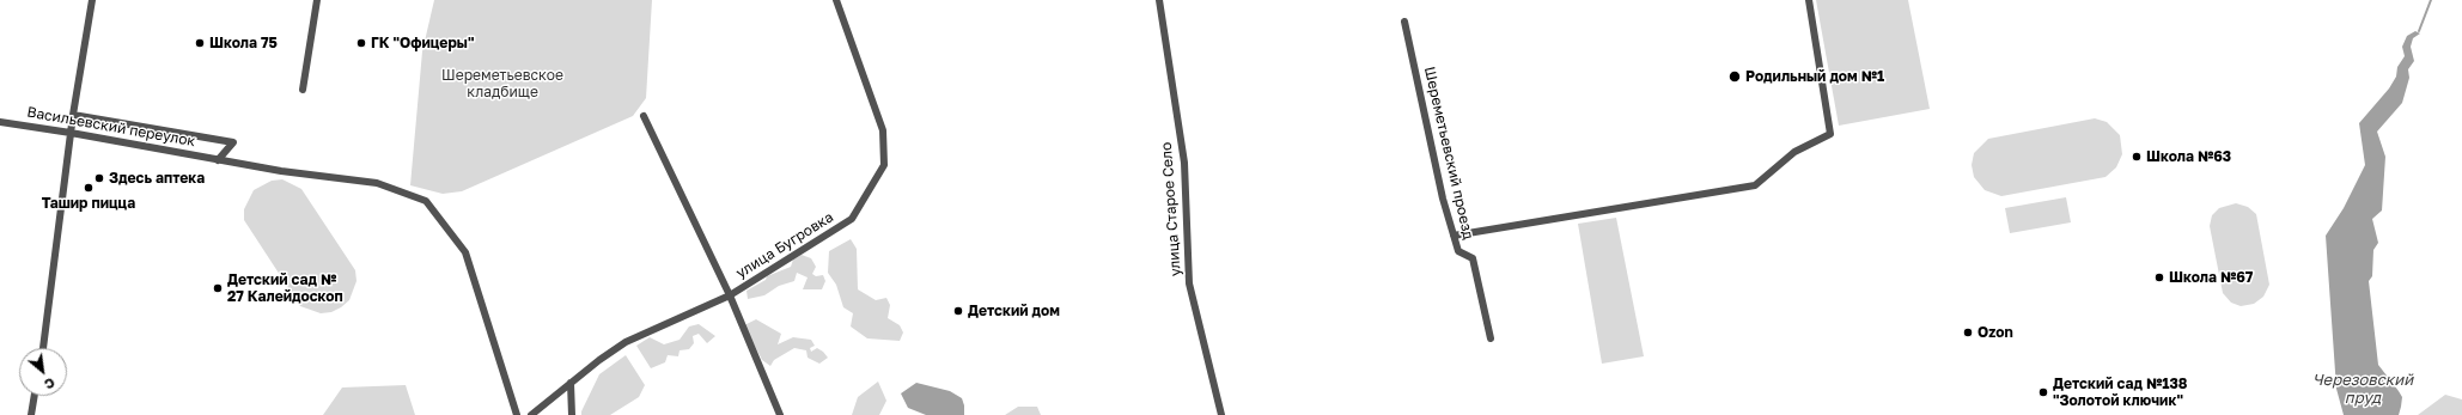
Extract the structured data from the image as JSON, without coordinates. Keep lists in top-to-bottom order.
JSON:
{
  "streets": {
    "street": [
      "Васильевский переулок",
      "Шереметьевский проезд",
      "улица Старое Село",
      "улица Бугровка"
    ]
  },
  "water": ["Черезовский пруд"],
  "parks": ["Шереметьевское кладбище"],
  "places": [
    "Школа 75",
    "ГК \"Офицеры\"",
    "Родильный дом №1",
    "Школа №63",
    "Здесь аптека",
    "Ташир пицца",
    "Школа №67",
    "Детский сад № 27 Калейдоскоп",
    "Детский дом",
    "Ozon",
    "Детский сад №138 \"Золотой ключик\""
  ],
  "north": "bottom right"
}
